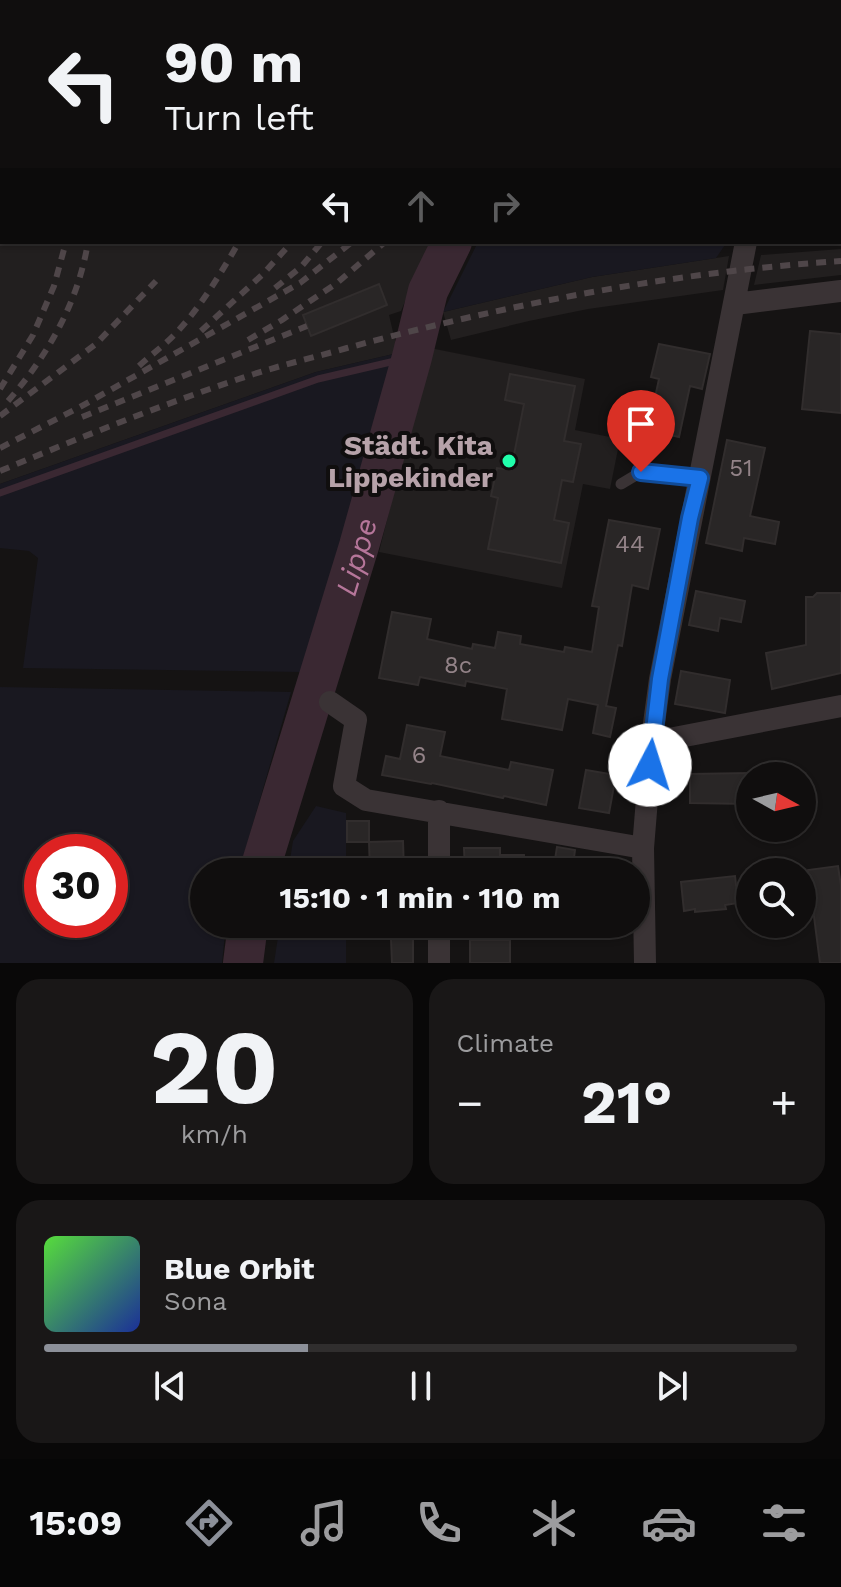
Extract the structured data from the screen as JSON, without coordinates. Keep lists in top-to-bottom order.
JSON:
{
  "water": ["Lippe"],
  "places": ["Städt. Kita Lippekinder"],
  "house_numbers": [
    "51",
    "44",
    "8c",
    "6"
  ],
  "north": "right",
  "page": {
    "turn": ["90 m", "Turn left"],
    "limit": "30",
    "trip": "15:10 · 1 min · 110 m",
    "tile": [
      ["20", "km/h"],
      "Climate"
    ],
    "heat": ["−", "21°", "+"],
    "song": ["Blue Orbit", "Sona"],
    "tabs": "15:09"
  }
}
